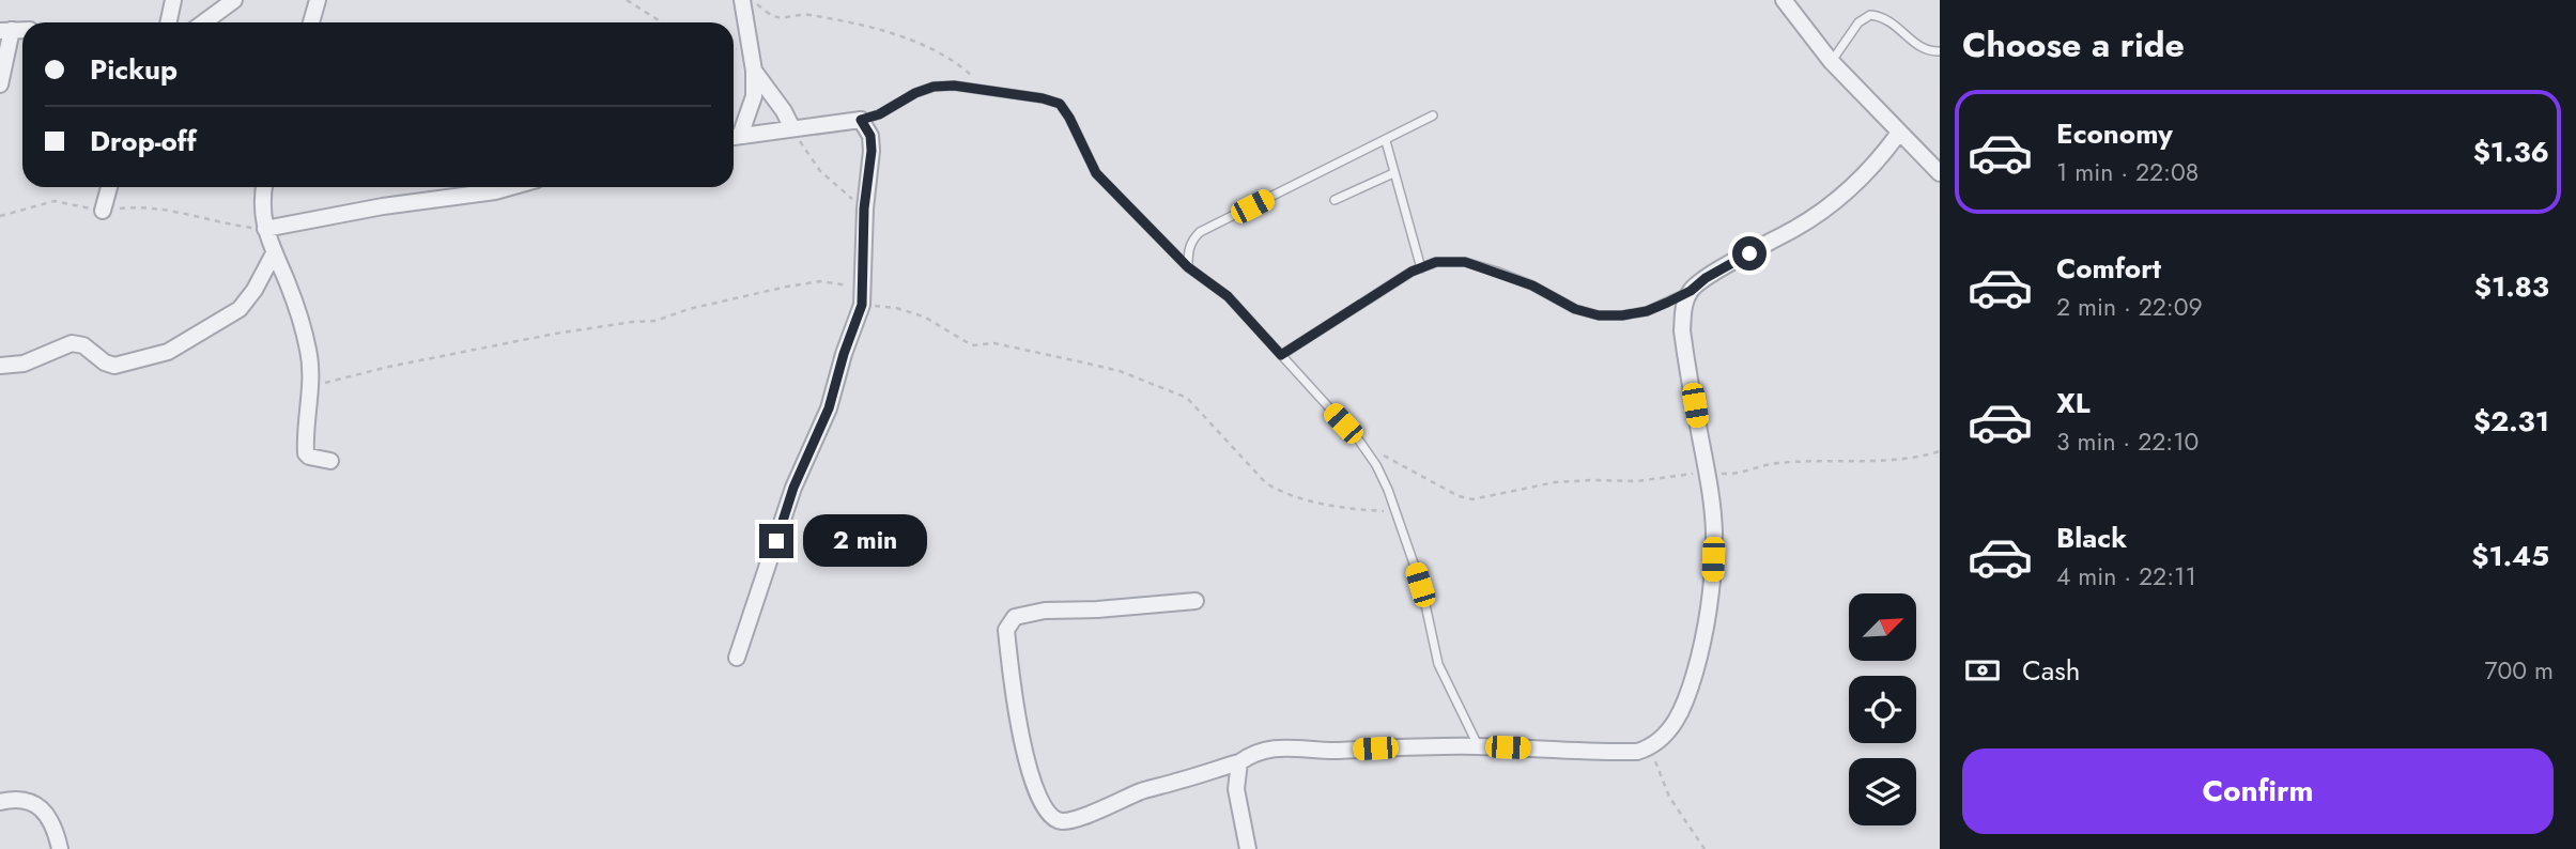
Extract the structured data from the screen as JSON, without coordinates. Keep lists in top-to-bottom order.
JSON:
{
  "north": "top right",
  "page": {
    "heading": "Choose a ride",
    "banner": ["Pickup", "Drop-off"],
    "list": [
      {
        "name": "Economy",
        "note": "1 min · 22:08",
        "value": "$1.36"
      },
      {
        "name": "Comfort",
        "note": "2 min · 22:09",
        "value": "$1.83"
      },
      {
        "name": "XL",
        "note": "3 min · 22:10",
        "value": "$2.31"
      },
      {
        "name": "Black",
        "note": "4 min · 22:11",
        "value": "$1.45"
      }
    ],
    "bubble": "2 min",
    "pay": ["Cash", "700 m"],
    "buttons": "Confirm"
  }
}
